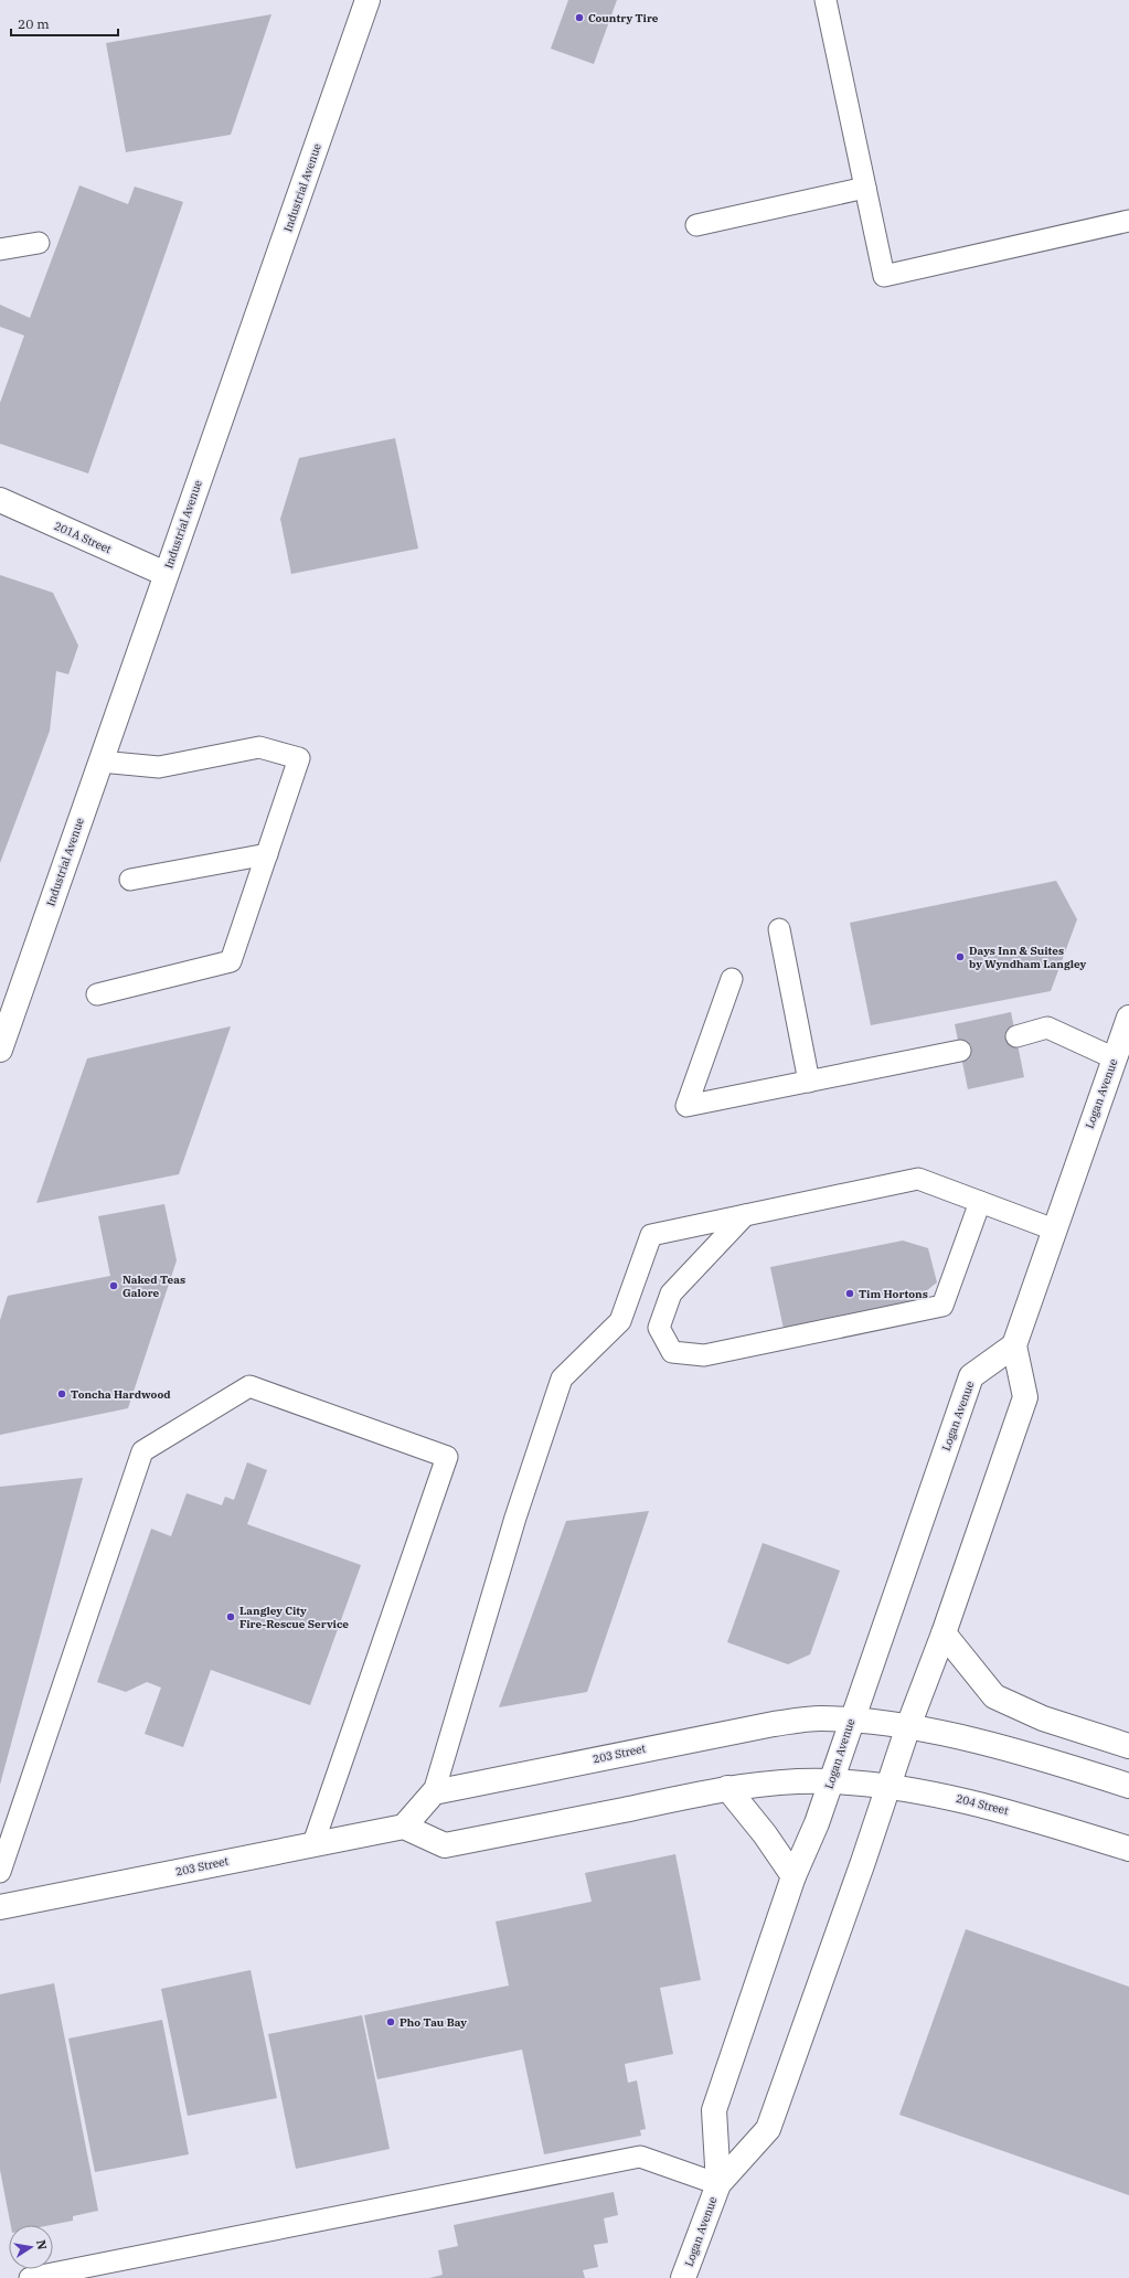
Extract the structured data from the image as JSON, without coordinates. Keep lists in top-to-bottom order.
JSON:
{
  "streets": {
    "main road": [
      "Industrial Avenue",
      "201A Street",
      "Logan Avenue",
      "203 Street",
      "204 Street"
    ]
  },
  "crossings": [
    ["Industrial Avenue", "201A Street"],
    ["Logan Avenue", "203 Street"],
    ["Logan Avenue", "204 Street"]
  ],
  "places": [
    "Country Tire",
    "Days Inn & Suites by Wyndham Langley",
    "Naked Teas Galore",
    "Tim Hortons",
    "Toncha Hardwood",
    "Langley City Fire-Rescue Service",
    "Pho Tau Bay"
  ],
  "scale_bar": "20 m",
  "north": "right"
}
